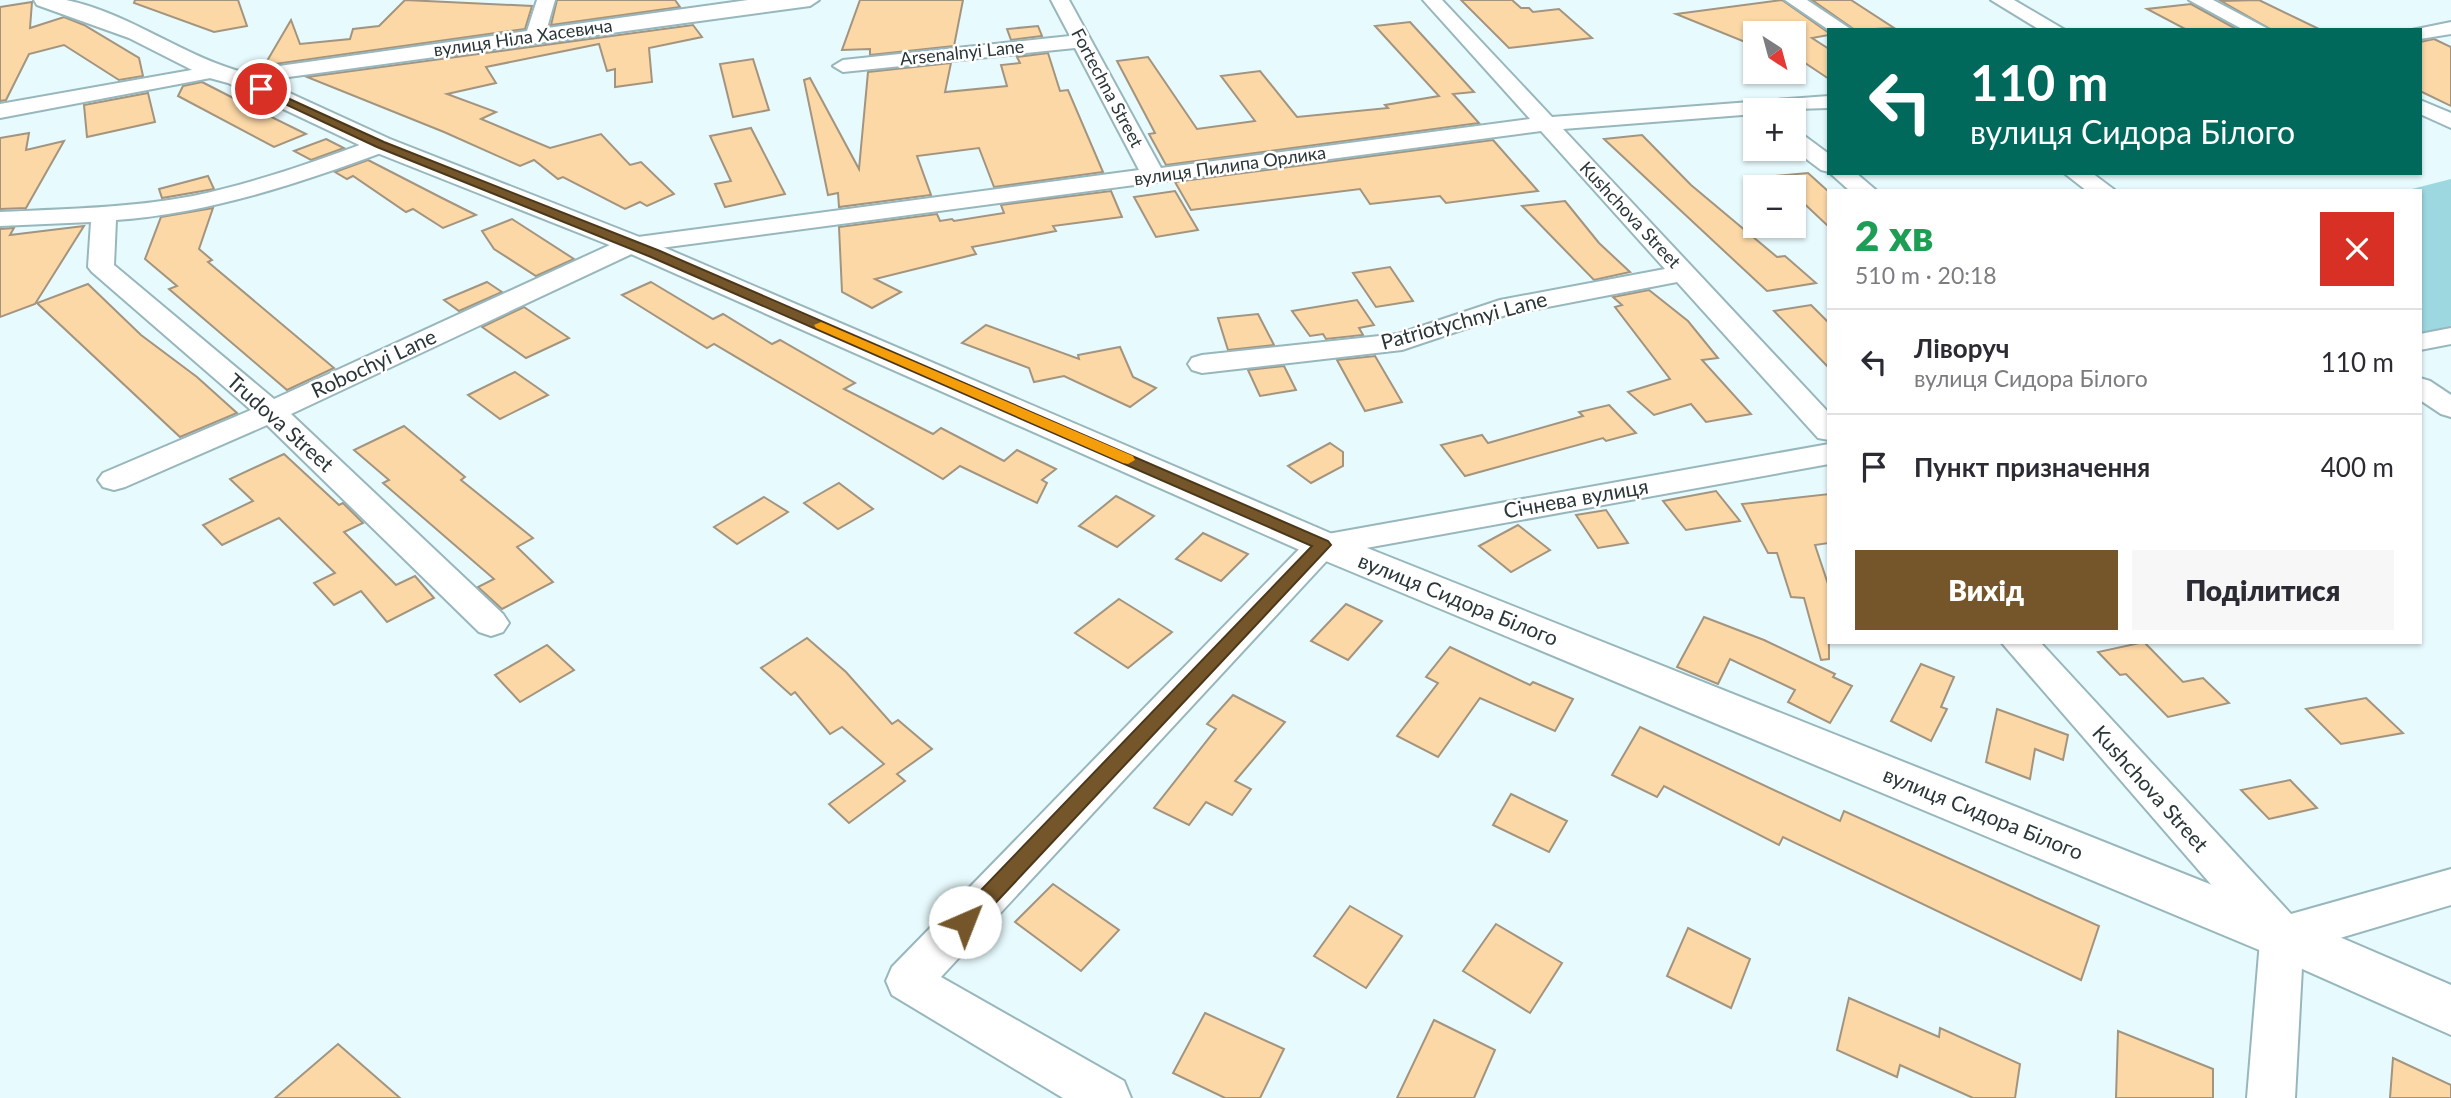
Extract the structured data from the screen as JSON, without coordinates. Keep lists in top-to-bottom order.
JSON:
{
  "streets": {
    "street": [
      "вулиця Ніла Хасевича",
      "Arsenalnyi Lane",
      "Fortechna Street",
      "вулиця Пилипа Орлика",
      "Kushchova Street",
      "Patriotychnyi Lane",
      "Robochyi Lane",
      "Trudova Street",
      "Січнева вулиця",
      "вулиця Сидора Білого"
    ]
  },
  "crossings": [
    ["вулиця Ніла Хасевича", "вулиця Сидора Білого"],
    ["Arsenalnyi Lane", "Fortechna Street"],
    ["Fortechna Street", "вулиця Пилипа Орлика"],
    ["вулиця Пилипа Орлика", "Kushchova Street"],
    ["вулиця Пилипа Орлика", "Robochyi Lane"],
    ["вулиця Пилипа Орлика", "вулиця Сидора Білого"],
    ["Kushchova Street", "Patriotychnyi Lane"],
    ["Kushchova Street", "вулиця Сидора Білого"],
    ["Robochyi Lane", "Trudova Street"],
    ["Robochyi Lane", "вулиця Сидора Білого"],
    ["Січнева вулиця", "вулиця Сидора Білого"]
  ],
  "north": "bottom right",
  "page": {
    "map_buttons": ["+", "−"],
    "turn": ["110 m", "вулиця Сидора Білого"],
    "heading": ["2 хв", "510 m · 20:18"],
    "list": [
      {
        "name": "Ліворуч",
        "note": "вулиця Сидора Білого",
        "value": "110 m"
      },
      {
        "name": "Пункт призначення",
        "value": "400 m"
      }
    ],
    "buttons": ["Вихід", "Поділитися"]
  }
}
